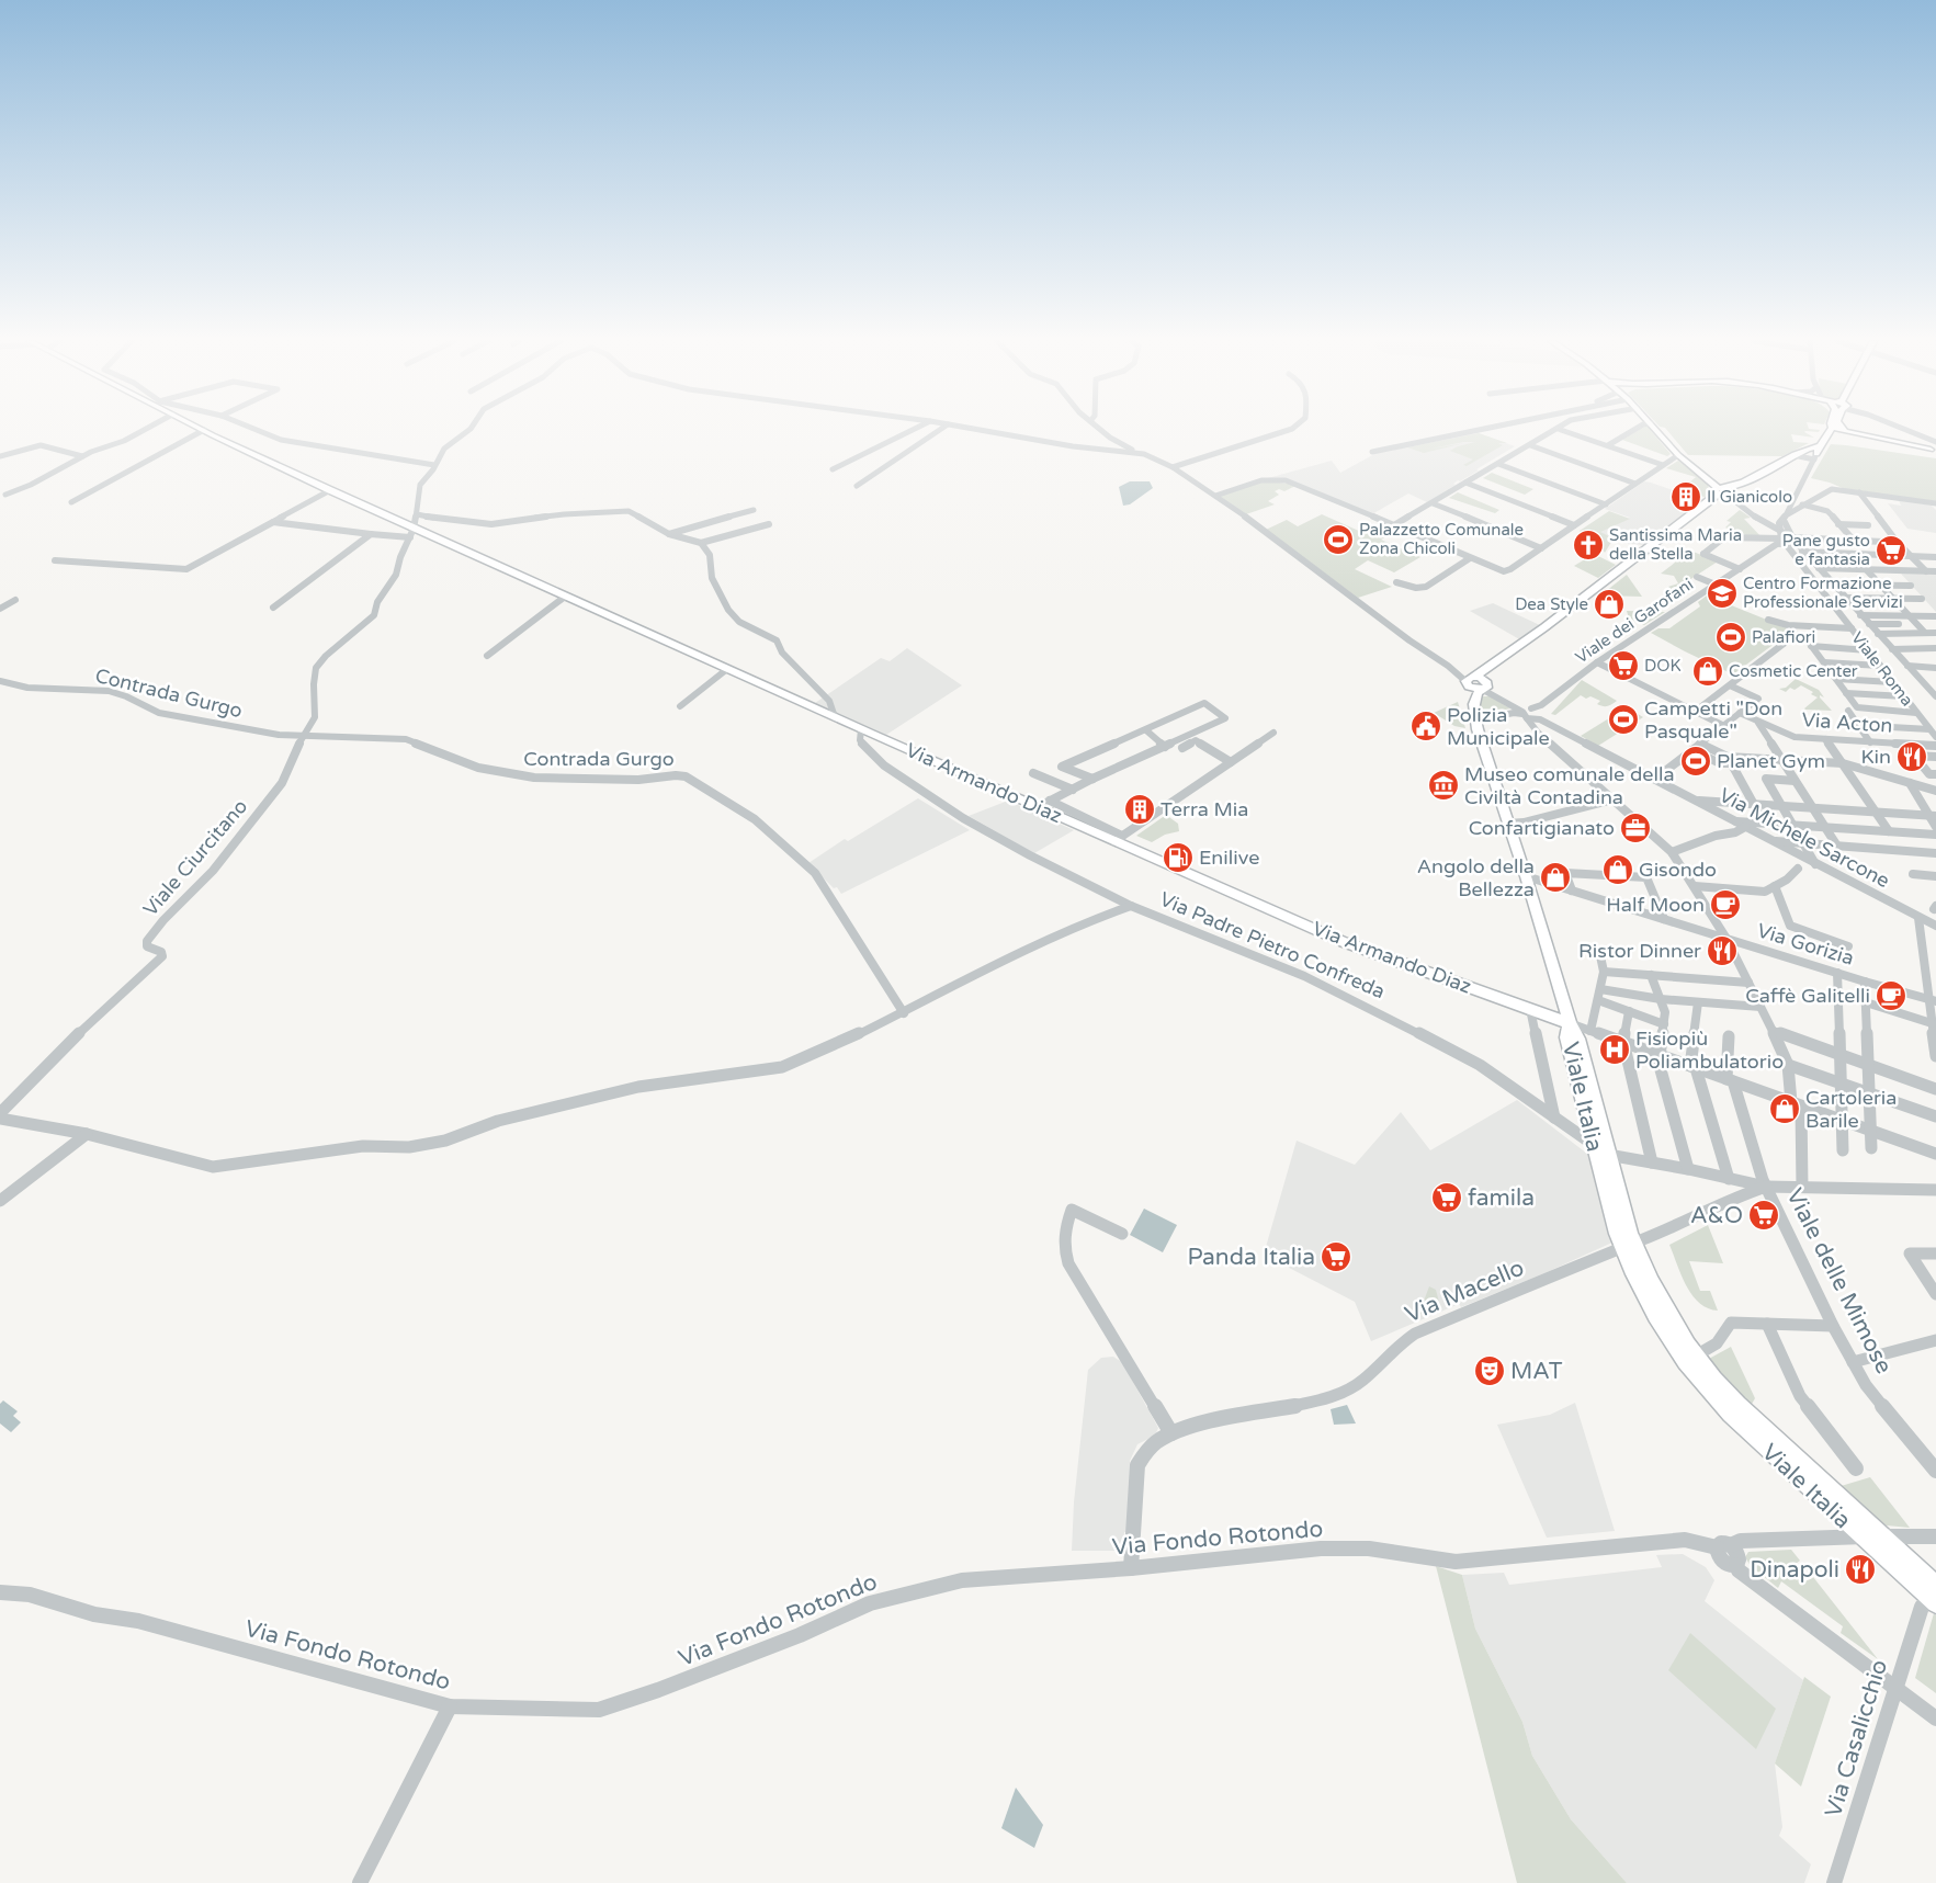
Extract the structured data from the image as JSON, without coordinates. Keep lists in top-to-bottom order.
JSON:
{
  "streets": {
    "main road": ["Via Armando Diaz", "Viale Italia"],
    "street": [
      "Viale dei Garofani",
      "Viale Roma",
      "Contrada Gurgo",
      "Via Acton",
      "Via Michele Sarcone",
      "Viale Ciurcitano",
      "Via Gorizia",
      "Via Padre Pietro Confreda",
      "Viale delle Mimose",
      "Via Macello",
      "Via Fondo Rotondo",
      "Via Casalicchio"
    ]
  },
  "crossings": [
    ["Viale dei Garofani", "Viale Roma"],
    ["Viale dei Garofani", "Via Michele Sarcone"],
    ["Contrada Gurgo", "Viale Ciurcitano"],
    ["Via Armando Diaz", "Viale Ciurcitano"],
    ["Via Armando Diaz", "Via Padre Pietro Confreda"],
    ["Via Armando Diaz", "Viale Italia"],
    ["Via Armando Diaz", "Viale delle Mimose"],
    ["Via Gorizia", "Viale Italia"],
    ["Via Padre Pietro Confreda", "Viale Italia"],
    ["Via Padre Pietro Confreda", "Viale delle Mimose"],
    ["Via Padre Pietro Confreda", "Via Macello"],
    ["Viale Italia", "Via Macello"],
    ["Viale Italia", "Via Casalicchio"],
    ["Viale delle Mimose", "Via Macello"],
    ["Via Macello", "Via Fondo Rotondo"]
  ],
  "places": {
    "building": ["Il Gianicolo", "Terra Mia"],
    "sports": [
      "Palazzetto Comunale Zona Chicoli",
      "Palafiori",
      "Campetti \"Don Pasquale\"",
      "Planet Gym"
    ],
    "church": ["Santissima Maria della Stella"],
    "supermarket": [
      "Pane gusto e fantasia",
      "DOK",
      "famila",
      "A&O",
      "Panda Italia"
    ],
    "school or university": ["Centro Formazione Professionale Servizi"],
    "shop": [
      "Dea Style",
      "Cosmetic Center",
      "Gisondo",
      "Angolo della Bellezza",
      "Cartoleria Barile"
    ],
    "public building": ["Polizia Municipale"],
    "restaurant": ["Kin", "Ristor Dinner", "Dinapoli"],
    "museum": ["Museo comunale della Civiltà Contadina"],
    "office": ["Confartigianato"],
    "fuel station": ["Enilive"],
    "cafe": ["Half Moon", "Caffè Galitelli"],
    "hospital": ["Fisiopiù Poliambulatorio"],
    "theatre": ["MAT"]
  }
}
